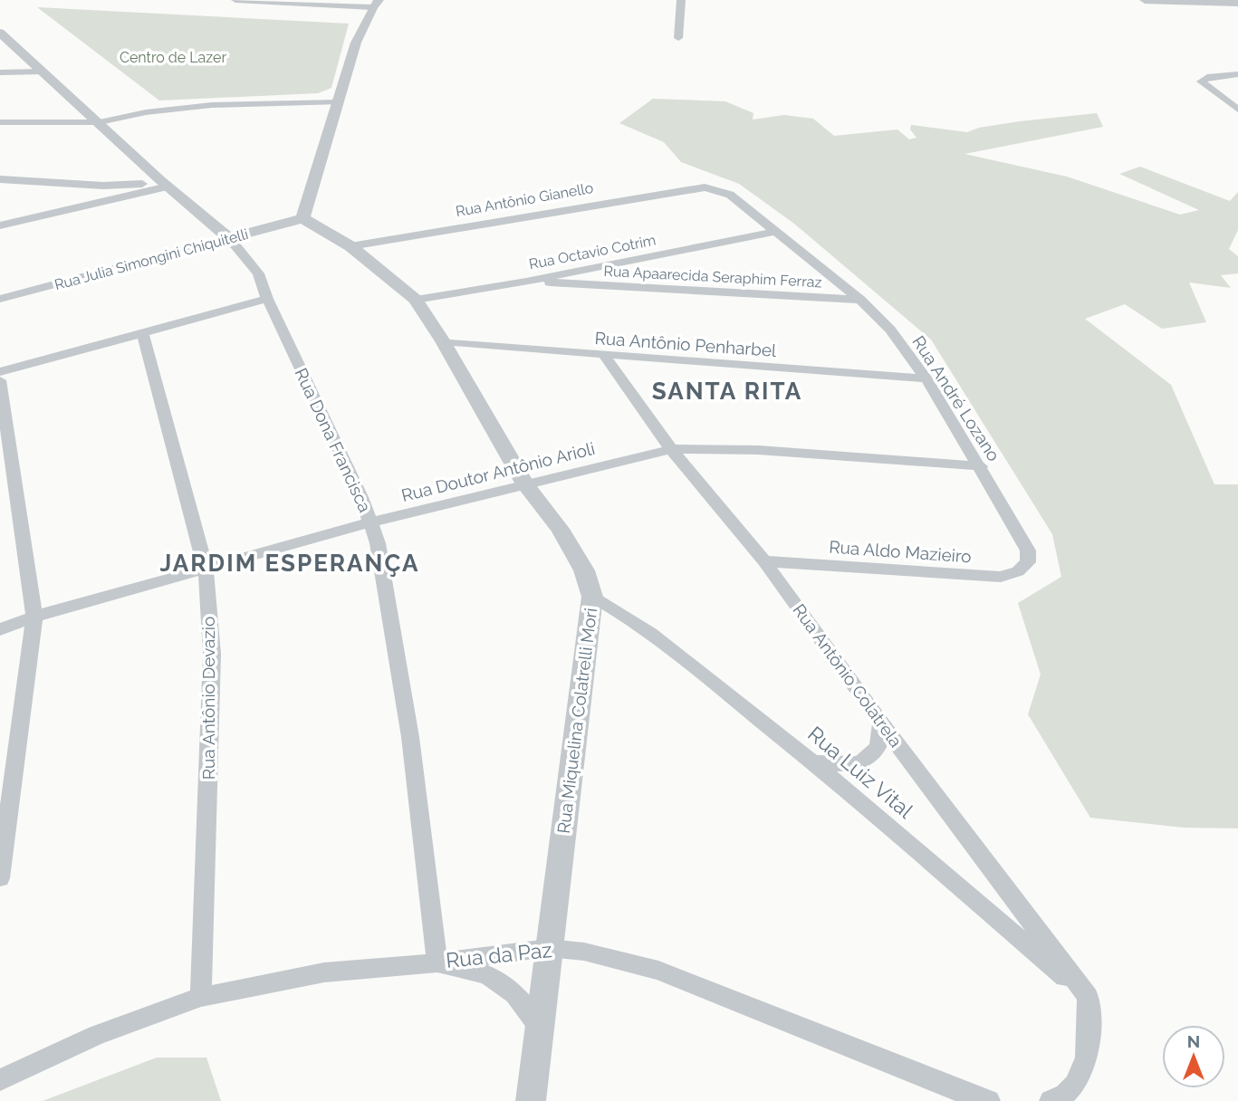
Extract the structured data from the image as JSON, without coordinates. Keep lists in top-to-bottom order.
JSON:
{
  "streets": {
    "street": [
      "Rua Antônio Gianello",
      "Rua Octavio Cotrim",
      "Rua Julia Simongini Chiquitelli",
      "Rua Apaarecida Seraphim Ferraz",
      "Rua Antônio Penharbel",
      "Rua André Lozano",
      "Rua Dona Francisca",
      "Rua Doutor Antônio Arioli",
      "Rua Aldo Mazieiro",
      "Rua Antônio Colatrela",
      "Rua Antônio Devazio",
      "Rua Miquelina Colatrelli Mori",
      "Rua Luiz Vital",
      "Rua da Paz"
    ]
  },
  "crossings": [
    ["Rua Antônio Gianello", "Rua André Lozano"],
    ["Rua Antônio Gianello", "Rua Miquelina Colatrelli Mori"],
    ["Rua Octavio Cotrim", "Rua Apaarecida Seraphim Ferraz"],
    ["Rua Octavio Cotrim", "Rua André Lozano"],
    ["Rua Octavio Cotrim", "Rua Miquelina Colatrelli Mori"],
    ["Rua Julia Simongini Chiquitelli", "Rua Dona Francisca"],
    ["Rua Julia Simongini Chiquitelli", "Rua Miquelina Colatrelli Mori"],
    ["Rua Apaarecida Seraphim Ferraz", "Rua André Lozano"],
    ["Rua Antônio Penharbel", "Rua André Lozano"],
    ["Rua Antônio Penharbel", "Rua Antônio Colatrela"],
    ["Rua Antônio Penharbel", "Rua Miquelina Colatrelli Mori"],
    ["Rua André Lozano", "Rua Doutor Antônio Arioli"],
    ["Rua André Lozano", "Rua Aldo Mazieiro"],
    ["Rua Dona Francisca", "Rua Doutor Antônio Arioli"],
    ["Rua Dona Francisca", "Rua da Paz"],
    ["Rua Doutor Antônio Arioli", "Rua Antônio Colatrela"],
    ["Rua Doutor Antônio Arioli", "Rua Antônio Devazio"],
    ["Rua Doutor Antônio Arioli", "Rua Miquelina Colatrelli Mori"],
    ["Rua Aldo Mazieiro", "Rua Antônio Colatrela"],
    ["Rua Antônio Colatrela", "Rua Luiz Vital"],
    ["Rua Antônio Devazio", "Rua da Paz"],
    ["Rua Miquelina Colatrelli Mori", "Rua Luiz Vital"],
    ["Rua Miquelina Colatrelli Mori", "Rua da Paz"]
  ],
  "districts": ["SANTA RITA", "JARDIM ESPERANÇA"],
  "parks": ["Centro de Lazer"],
  "north": "top"
}
